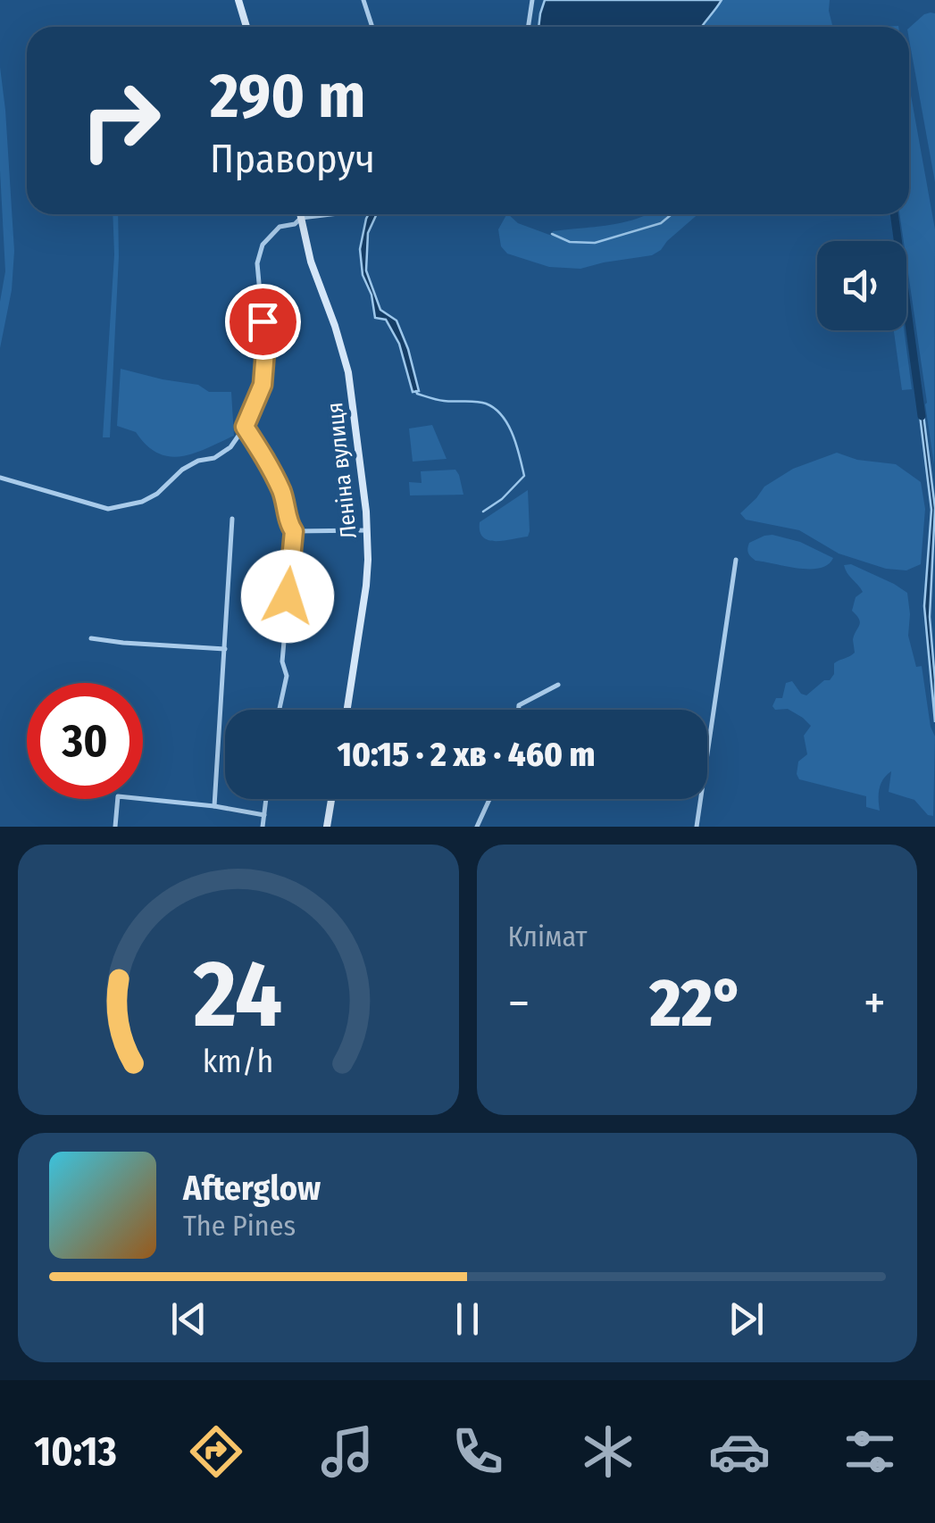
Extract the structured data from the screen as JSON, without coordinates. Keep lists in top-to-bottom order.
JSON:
{
  "streets": {
    "street": ["Леніна вулиця"]
  },
  "page": {
    "turn": ["290 m", "Праворуч"],
    "limit": "30",
    "trip": "10:15 · 2 хв · 460 m",
    "tile": "Клімат",
    "heat": ["−", "22°", "+"],
    "song": ["Afterglow", "The Pines"],
    "tabs": "10:13",
    "gauge": ["24", "km/h"]
  }
}
